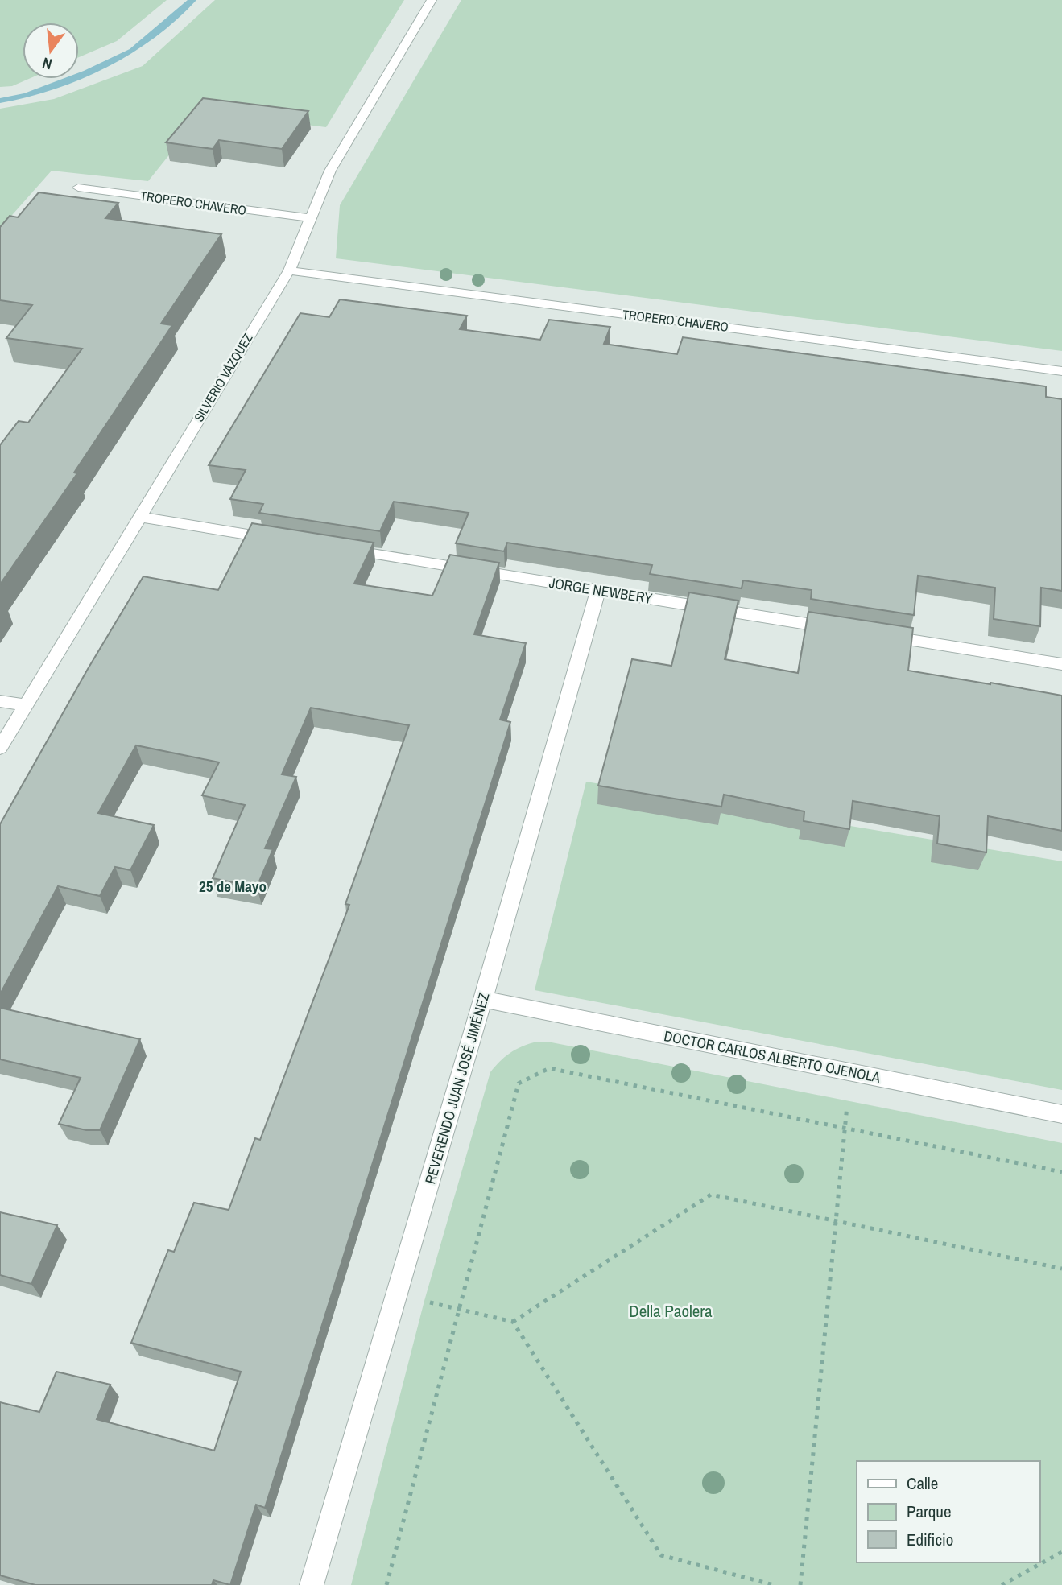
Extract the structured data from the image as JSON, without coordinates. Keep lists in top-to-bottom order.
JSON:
{
  "streets": {
    "street": [
      "TROPERO CHAVERO",
      "SILVERIO VÁZQUEZ",
      "JORGE NEWBERY",
      "DOCTOR CARLOS ALBERTO OJENOLA",
      "REVERENDO JUAN JOSÉ JIMÉNEZ"
    ]
  },
  "crossings": [
    ["TROPERO CHAVERO", "SILVERIO VÁZQUEZ"],
    ["JORGE NEWBERY", "REVERENDO JUAN JOSÉ JIMÉNEZ"],
    ["DOCTOR CARLOS ALBERTO OJENOLA", "REVERENDO JUAN JOSÉ JIMÉNEZ"]
  ],
  "districts": ["25 de Mayo"],
  "parks": ["Della Paolera"],
  "legend": ["Calle", "Parque", "Edificio"],
  "north": "bottom"
}
